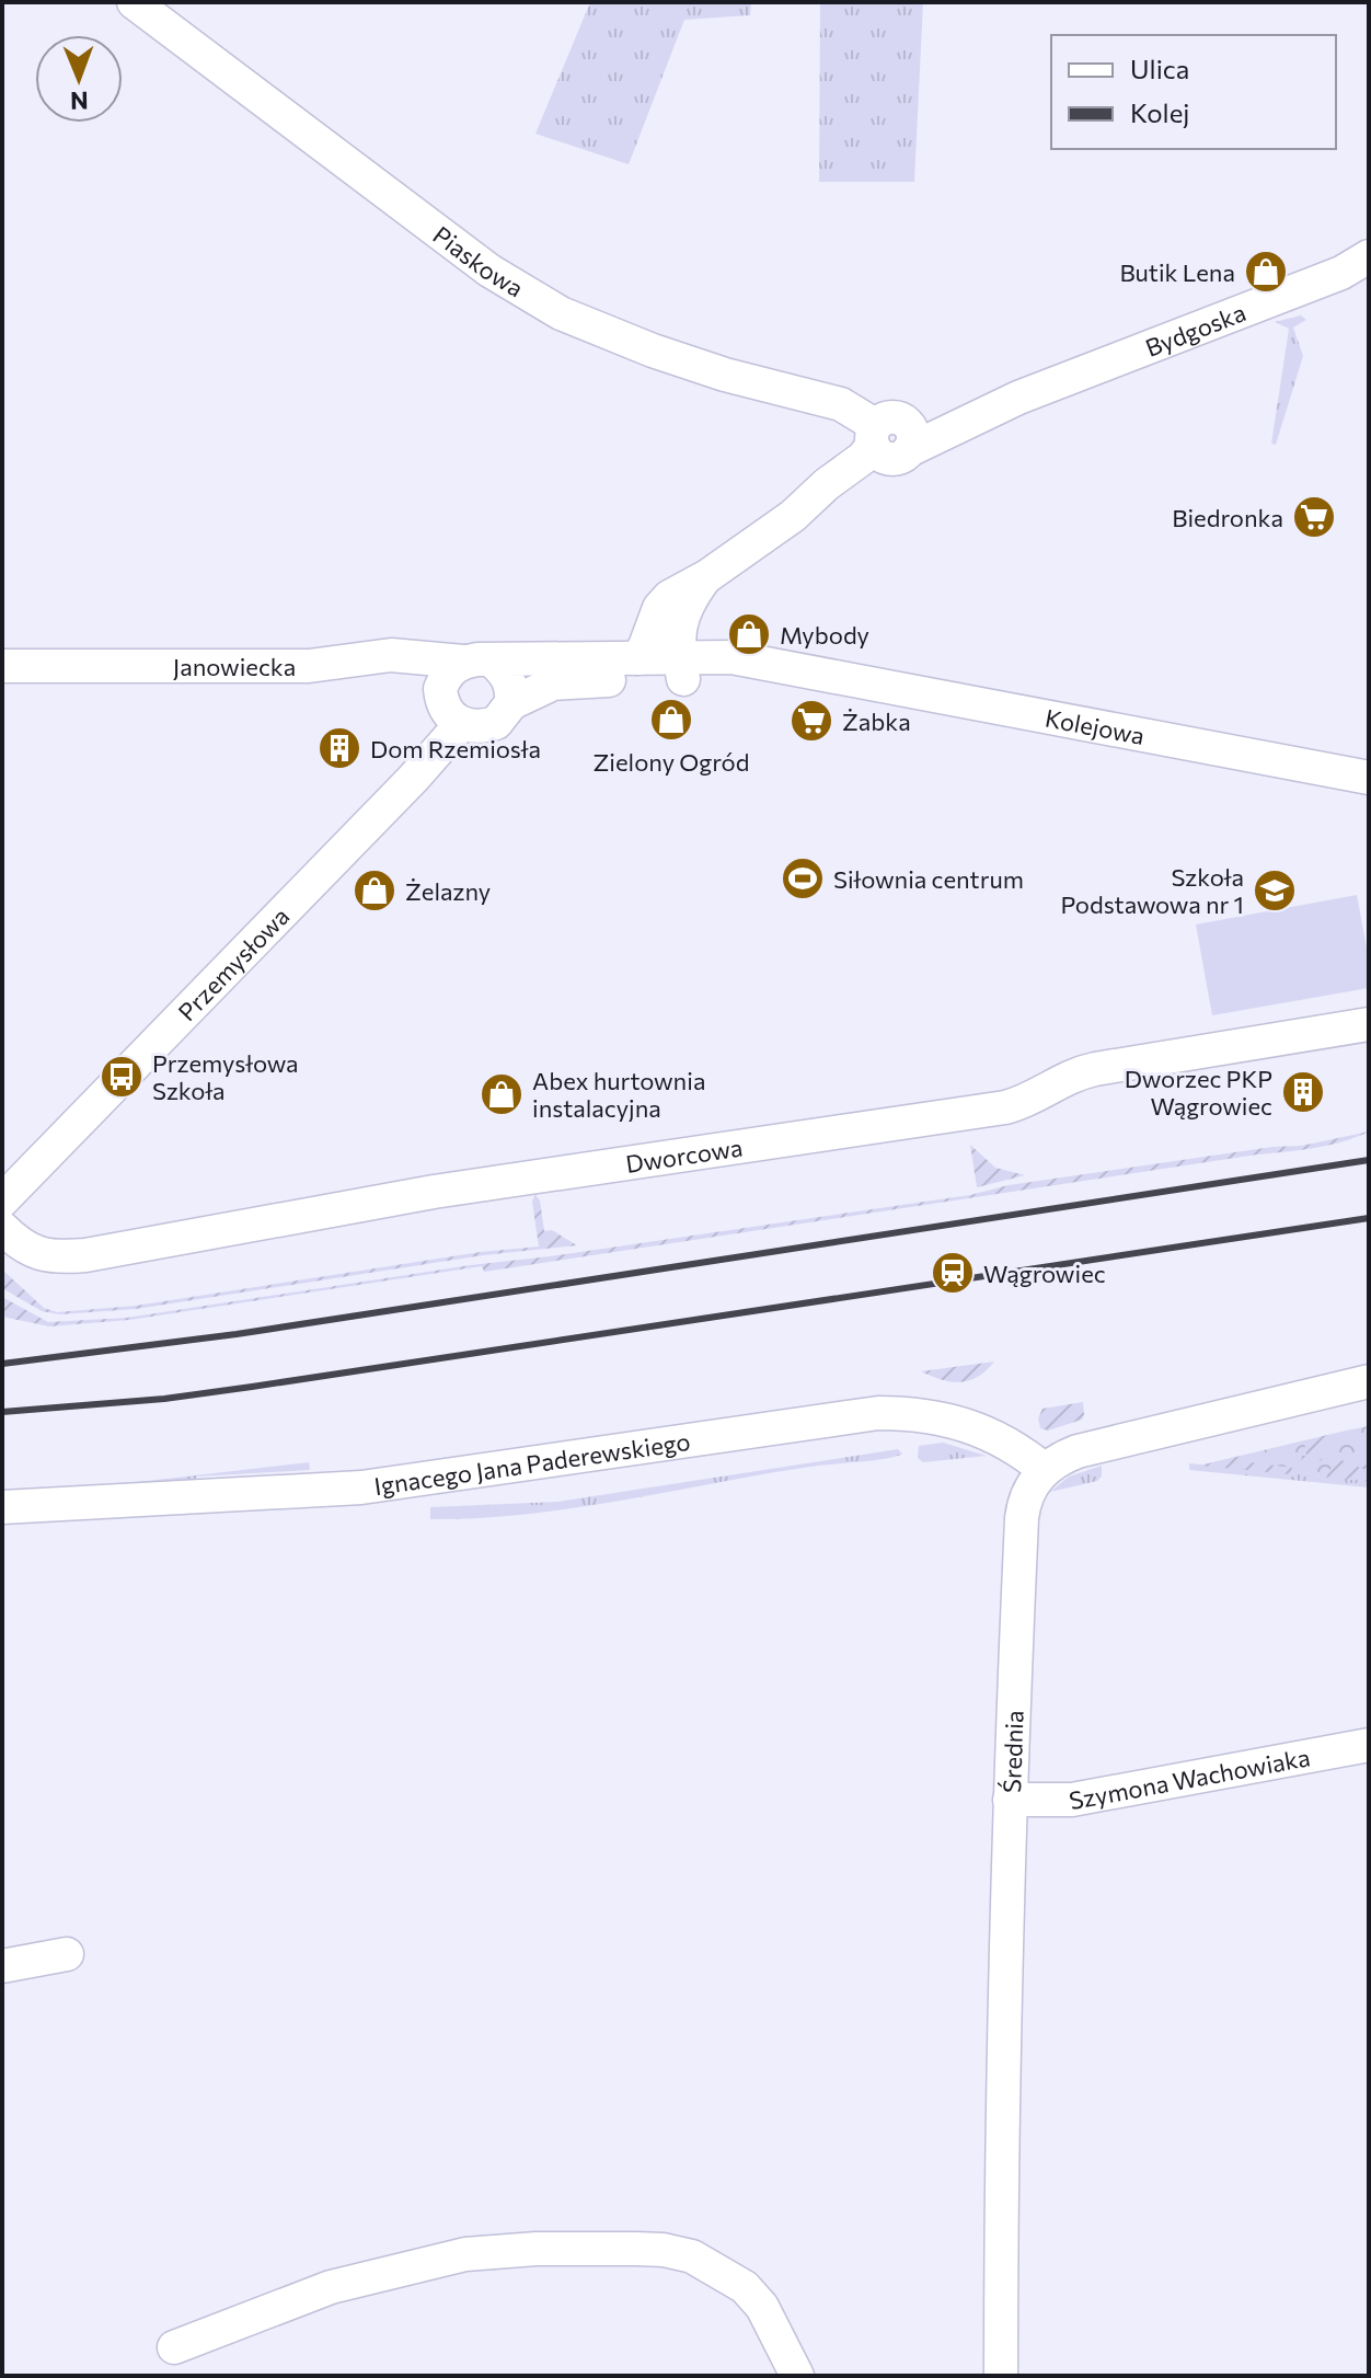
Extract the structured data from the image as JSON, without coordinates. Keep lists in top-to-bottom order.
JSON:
{
  "streets": {
    "street": [
      "Piaskowa",
      "Bydgoska",
      "Janowiecka",
      "Kolejowa",
      "Przemysłowa",
      "Dworcowa",
      "Ignacego Jana Paderewskiego",
      "Średnia",
      "Szymona Wachowiaka"
    ]
  },
  "crossings": [
    ["Piaskowa", "Bydgoska"],
    ["Bydgoska", "Kolejowa"],
    ["Janowiecka", "Kolejowa"],
    ["Janowiecka", "Przemysłowa"],
    ["Kolejowa", "Przemysłowa"],
    ["Ignacego Jana Paderewskiego", "Średnia"],
    ["Średnia", "Szymona Wachowiaka"]
  ],
  "places": {
    "shop": [
      "Butik Lena",
      "Mybody",
      "Zielony Ogród",
      "Żelazny",
      "Abex hurtownia instalacyjna"
    ],
    "supermarket": ["Biedronka", "Żabka"],
    "building": ["Dom Rzemiosła", "Dworzec PKP Wągrowiec"],
    "sports": ["Siłownia centrum"],
    "school or university": ["Szkoła Podstawowa nr 1"],
    "bus stop": ["Przemysłowa Szkoła"],
    "station": ["Wągrowiec"]
  },
  "legend": ["Ulica", "Kolej"],
  "north": "bottom"
}
